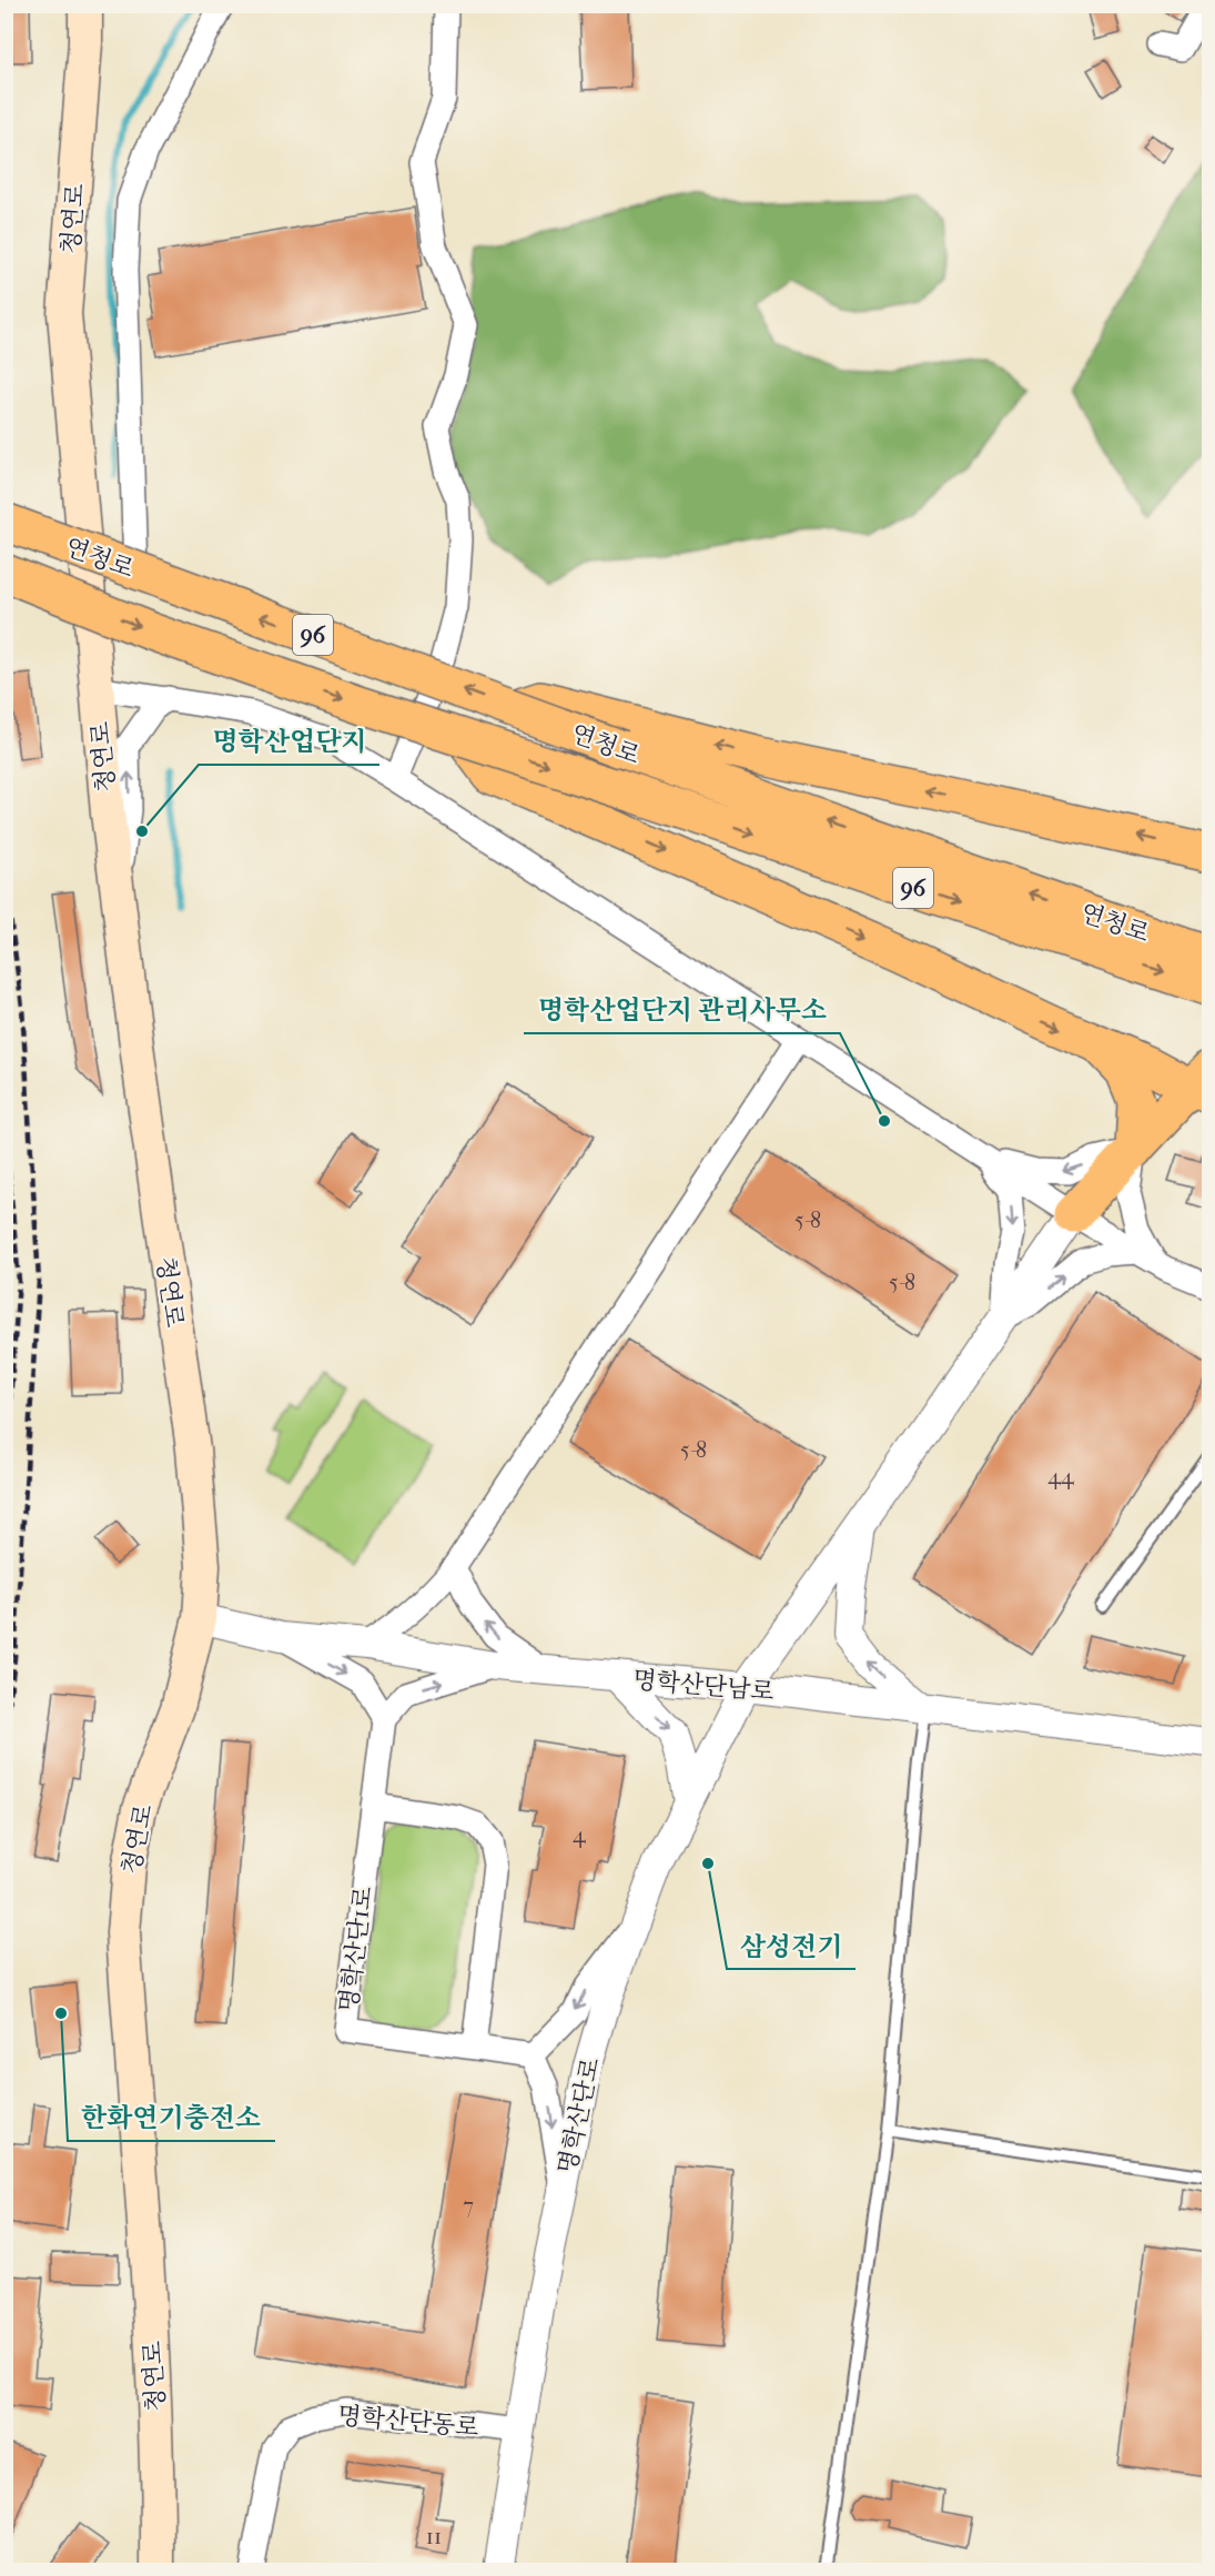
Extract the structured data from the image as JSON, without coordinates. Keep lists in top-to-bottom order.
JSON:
{
  "streets": {
    "highway": ["연청로", "96"],
    "main road": ["청연로"],
    "street": [
      "명학산단남로",
      "명학산단1로",
      "명학산단로",
      "명학산단동로"
    ]
  },
  "crossings": [
    ["청연로", "명학산단남로"],
    ["명학산단남로", "명학산단로"],
    ["명학산단로", "명학산단동로"]
  ],
  "places": [
    "명학산업단지",
    "명학산업단지 관리사무소",
    "삼성전기",
    "한화연기충전소"
  ],
  "house_numbers": [
    "5-8",
    "5-8",
    "5-8",
    "44",
    "4",
    "7",
    "11"
  ]
}
